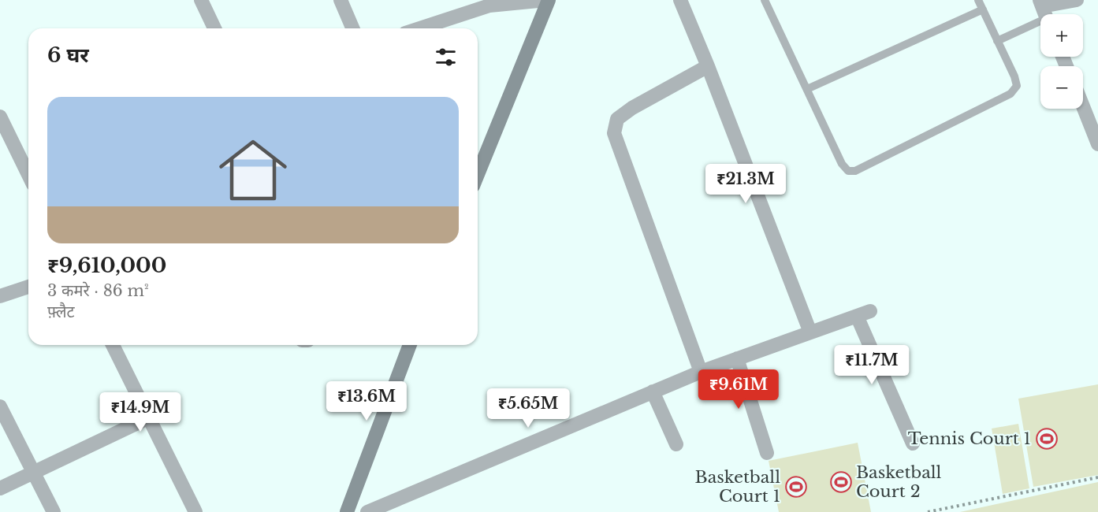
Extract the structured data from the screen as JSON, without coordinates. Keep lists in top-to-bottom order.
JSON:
{
  "places": {
    "sports": ["Tennis Court 1", "Basketball Court 2", "Basketball Court 1"]
  },
  "page": {
    "map_buttons": ["+", "−"],
    "heading": "6 घर",
    "list": [
      {
        "name": "₹9,610,000",
        "note": "3 कमरे · 86 m² · फ़्लैट"
      }
    ],
    "price": [
      "₹21.3M",
      "₹11.7M",
      "₹9.61M",
      "₹13.6M",
      "₹5.65M",
      "₹14.9M"
    ]
  }
}
